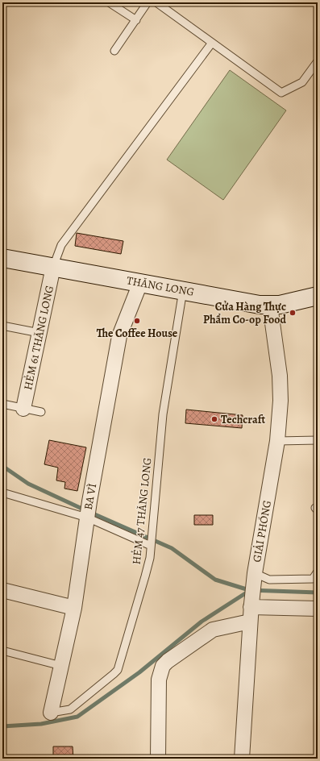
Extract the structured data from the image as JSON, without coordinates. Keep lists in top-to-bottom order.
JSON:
{
  "streets": {
    "street": [
      "THĂNG LONG",
      "HẺM 61 THĂNG LONG",
      "BA VÌ",
      "GIẢI PHÓNG"
    ],
    "lane": ["HẺM 47 THĂNG LONG"]
  },
  "crossings": [
    ["THĂNG LONG", "HẺM 61 THĂNG LONG"],
    ["THĂNG LONG", "BA VÌ"],
    ["THĂNG LONG", "HẺM 47 THĂNG LONG"],
    ["THĂNG LONG", "GIẢI PHÓNG"],
    ["BA VÌ", "HẺM 47 THĂNG LONG"]
  ],
  "places": ["Cửa Hàng Thực Phẩm Co-op Food", "The Coffee House", "Techcraft"]
}
